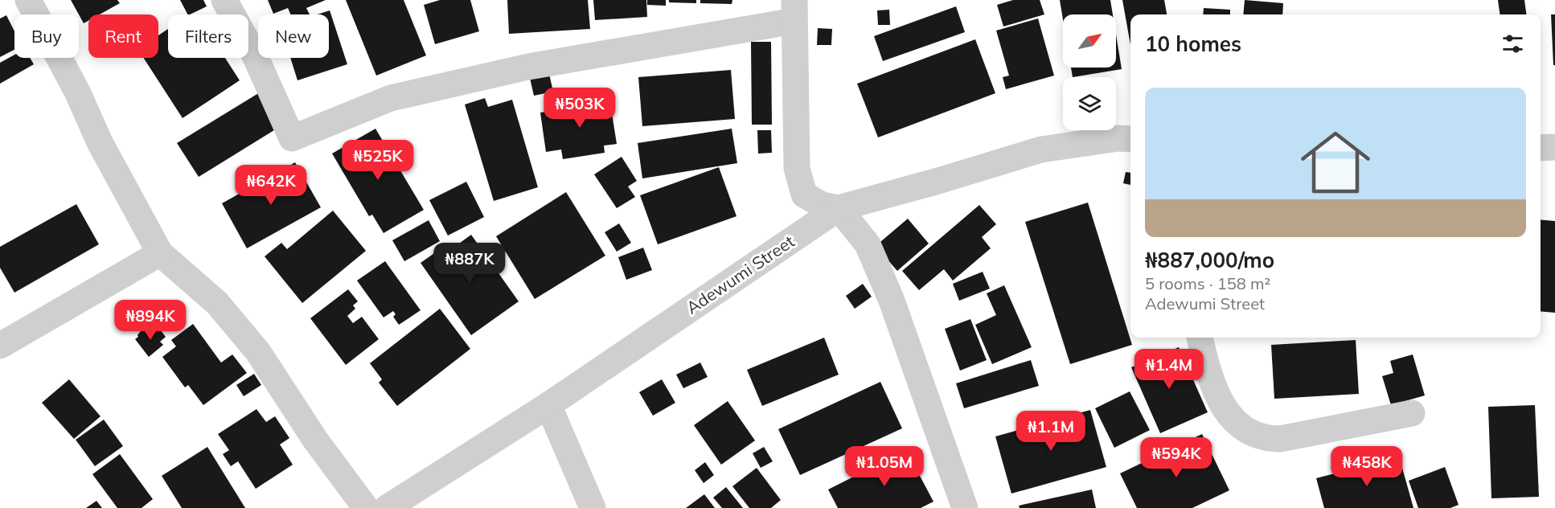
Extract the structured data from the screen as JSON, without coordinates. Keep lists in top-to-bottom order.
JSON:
{
  "streets": {
    "street": ["Adewumi Street"]
  },
  "north": "top right",
  "page": {
    "chip": [
      "Buy",
      "Rent",
      "Filters",
      "New"
    ],
    "heading": "10 homes",
    "list": [
      {
        "name": "₦887,000/mo",
        "note": "5 rooms · 158 m² · Adewumi Street"
      }
    ],
    "price": [
      "₦503K",
      "₦525K",
      "₦642K",
      "₦887K",
      "₦894K",
      "₦1.4M",
      "₦1.1M",
      "₦594K",
      "₦1.05M",
      "₦458K"
    ]
  }
}
